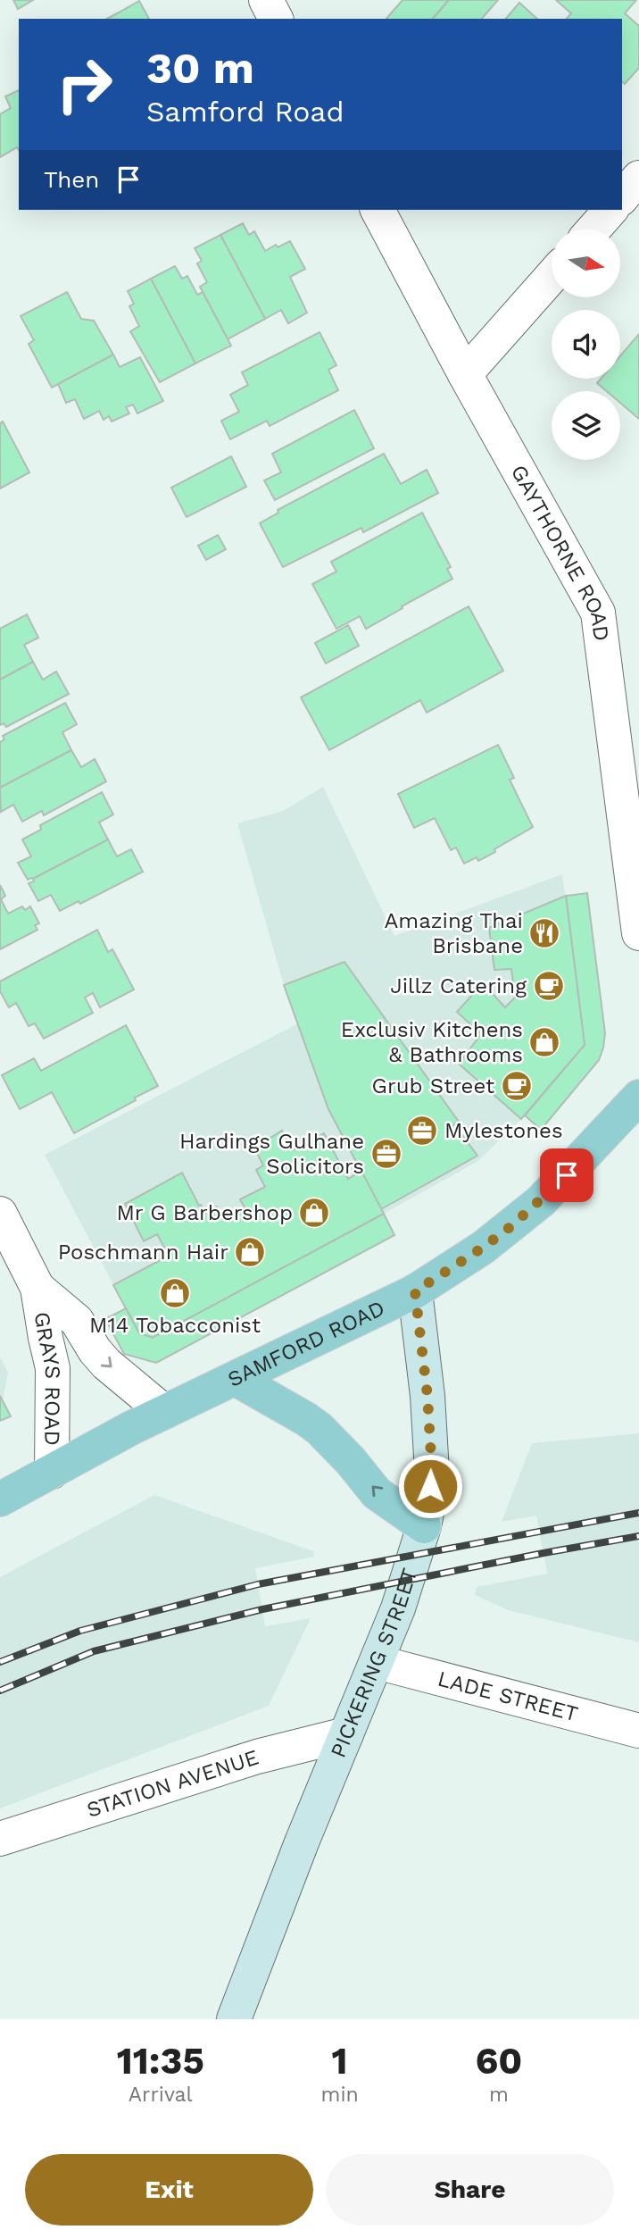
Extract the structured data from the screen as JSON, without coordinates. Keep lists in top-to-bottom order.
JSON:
{
  "streets": {
    "main road": ["SAMFORD ROAD", "PICKERING STREET"],
    "street": [
      "GAYTHORNE ROAD",
      "GRAYS ROAD",
      "LADE STREET",
      "STATION AVENUE"
    ]
  },
  "crossings": [
    ["SAMFORD ROAD", "GRAYS ROAD"],
    ["SAMFORD ROAD", "PICKERING STREET"],
    ["PICKERING STREET", "LADE STREET"],
    ["PICKERING STREET", "STATION AVENUE"]
  ],
  "one_way": ["GRAYS ROAD"],
  "places": {
    "restaurant": ["Amazing Thai Brisbane"],
    "cafe": ["Jillz Catering", "Grub Street"],
    "shop": [
      "Exclusiv Kitchens & Bathrooms",
      "Mr G Barbershop",
      "Poschmann Hair",
      "M14 Tobacconist"
    ],
    "office": ["Mylestones", "Hardings Gulhane Solicitors"]
  },
  "north": "right",
  "page": {
    "turn": ["30 m", "Samford Road"],
    "then": "Then",
    "eta": [
      "11:35",
      "Arrival",
      "1",
      "min",
      "60",
      "m"
    ],
    "buttons": ["Exit", "Share"]
  }
}
